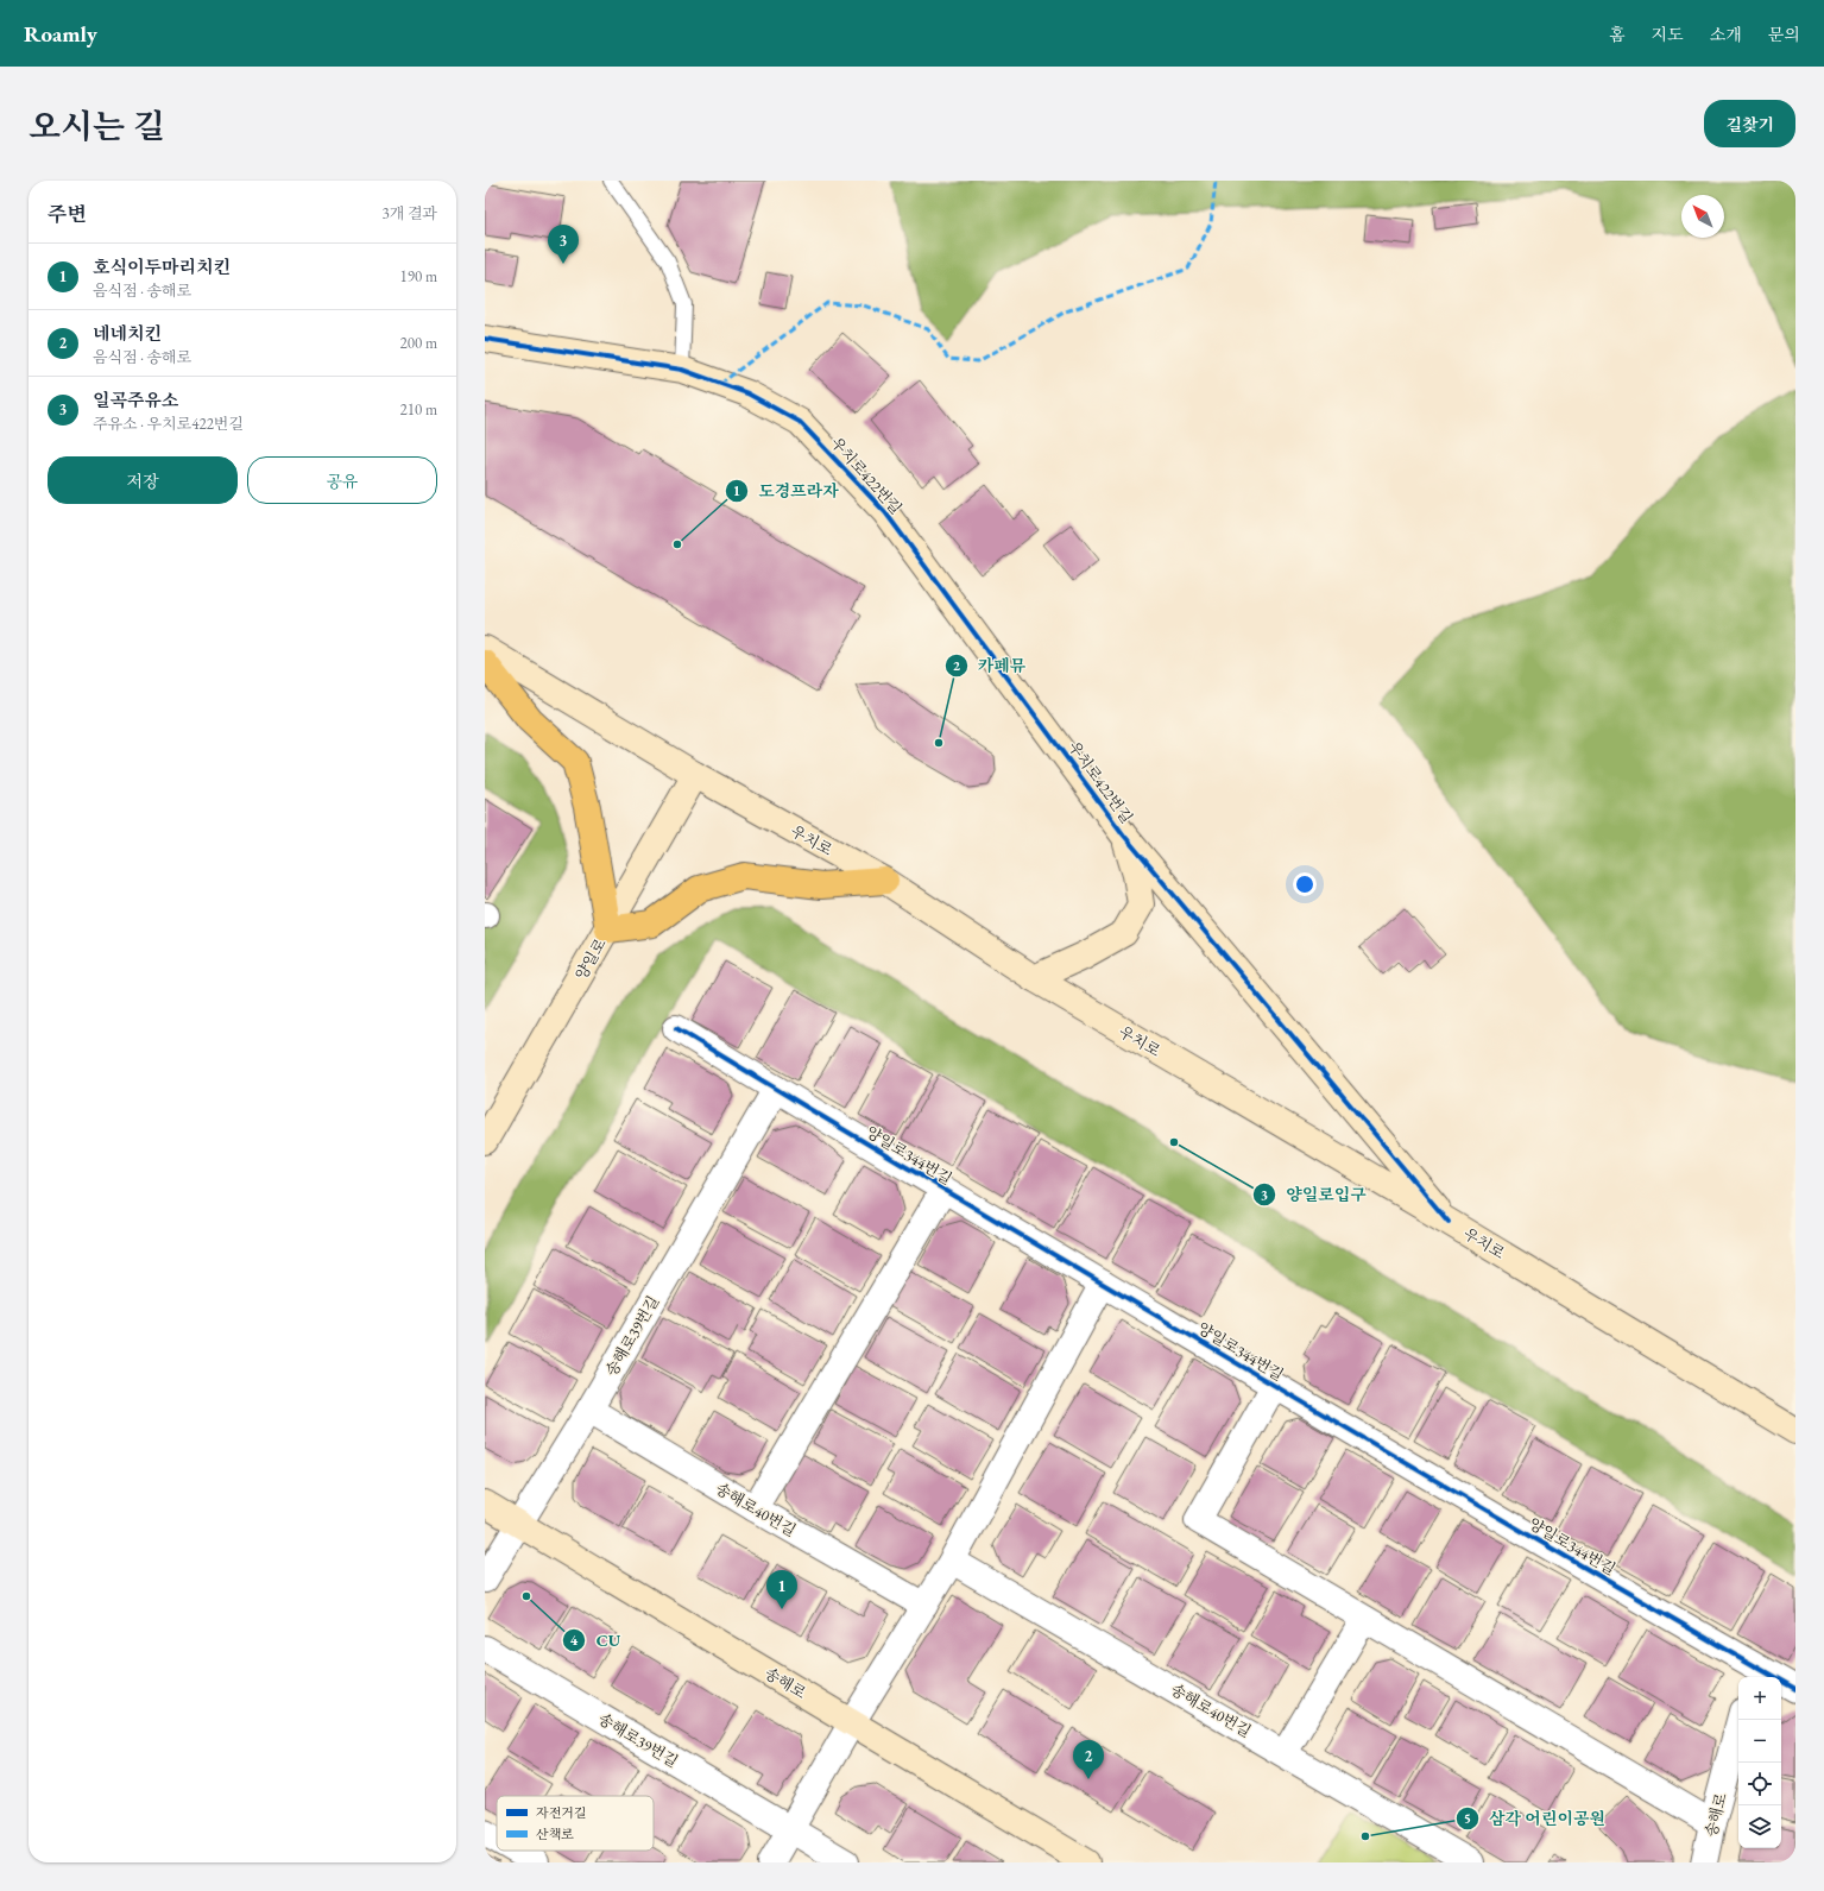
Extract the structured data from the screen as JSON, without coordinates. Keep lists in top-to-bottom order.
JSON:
{
  "streets": {
    "street": [
      "우치로422번길",
      "우치로",
      "양일로",
      "양일로344번길",
      "송해로39번길",
      "송해로40번길",
      "송해로"
    ]
  },
  "crossings": [
    ["우치로422번길", "우치로"],
    ["우치로", "양일로"],
    ["양일로344번길", "송해로39번길"],
    ["양일로344번길", "송해로40번길"],
    ["양일로344번길", "송해로"],
    ["송해로39번길", "송해로40번길"],
    ["송해로39번길", "송해로"]
  ],
  "places": [
    "도경프라자",
    "카페뮤",
    "양일로입구",
    "CU",
    "삼각 어린이공원"
  ],
  "legend": ["자전거길", "산책로"],
  "north": "top left",
  "page": {
    "header": "Roamly",
    "nav": [
      "홈",
      "지도",
      "소개",
      "문의"
    ],
    "title": "오시는 길",
    "buttons": [
      "길찾기",
      ["저장", "공유"]
    ],
    "heading": ["주변", "3개 결과"],
    "pins": ["3", "1", "2"],
    "list": [
      {
        "mark": "1",
        "name": "호식이두마리치킨",
        "note": "음식점 · 송해로",
        "value": "190 m"
      },
      {
        "mark": "2",
        "name": "네네치킨",
        "note": "음식점 · 송해로",
        "value": "200 m"
      },
      {
        "mark": "3",
        "name": "일곡주유소",
        "note": "주유소 · 우치로422번길",
        "value": "210 m"
      }
    ],
    "map_buttons": ["+", "−"]
  }
}
